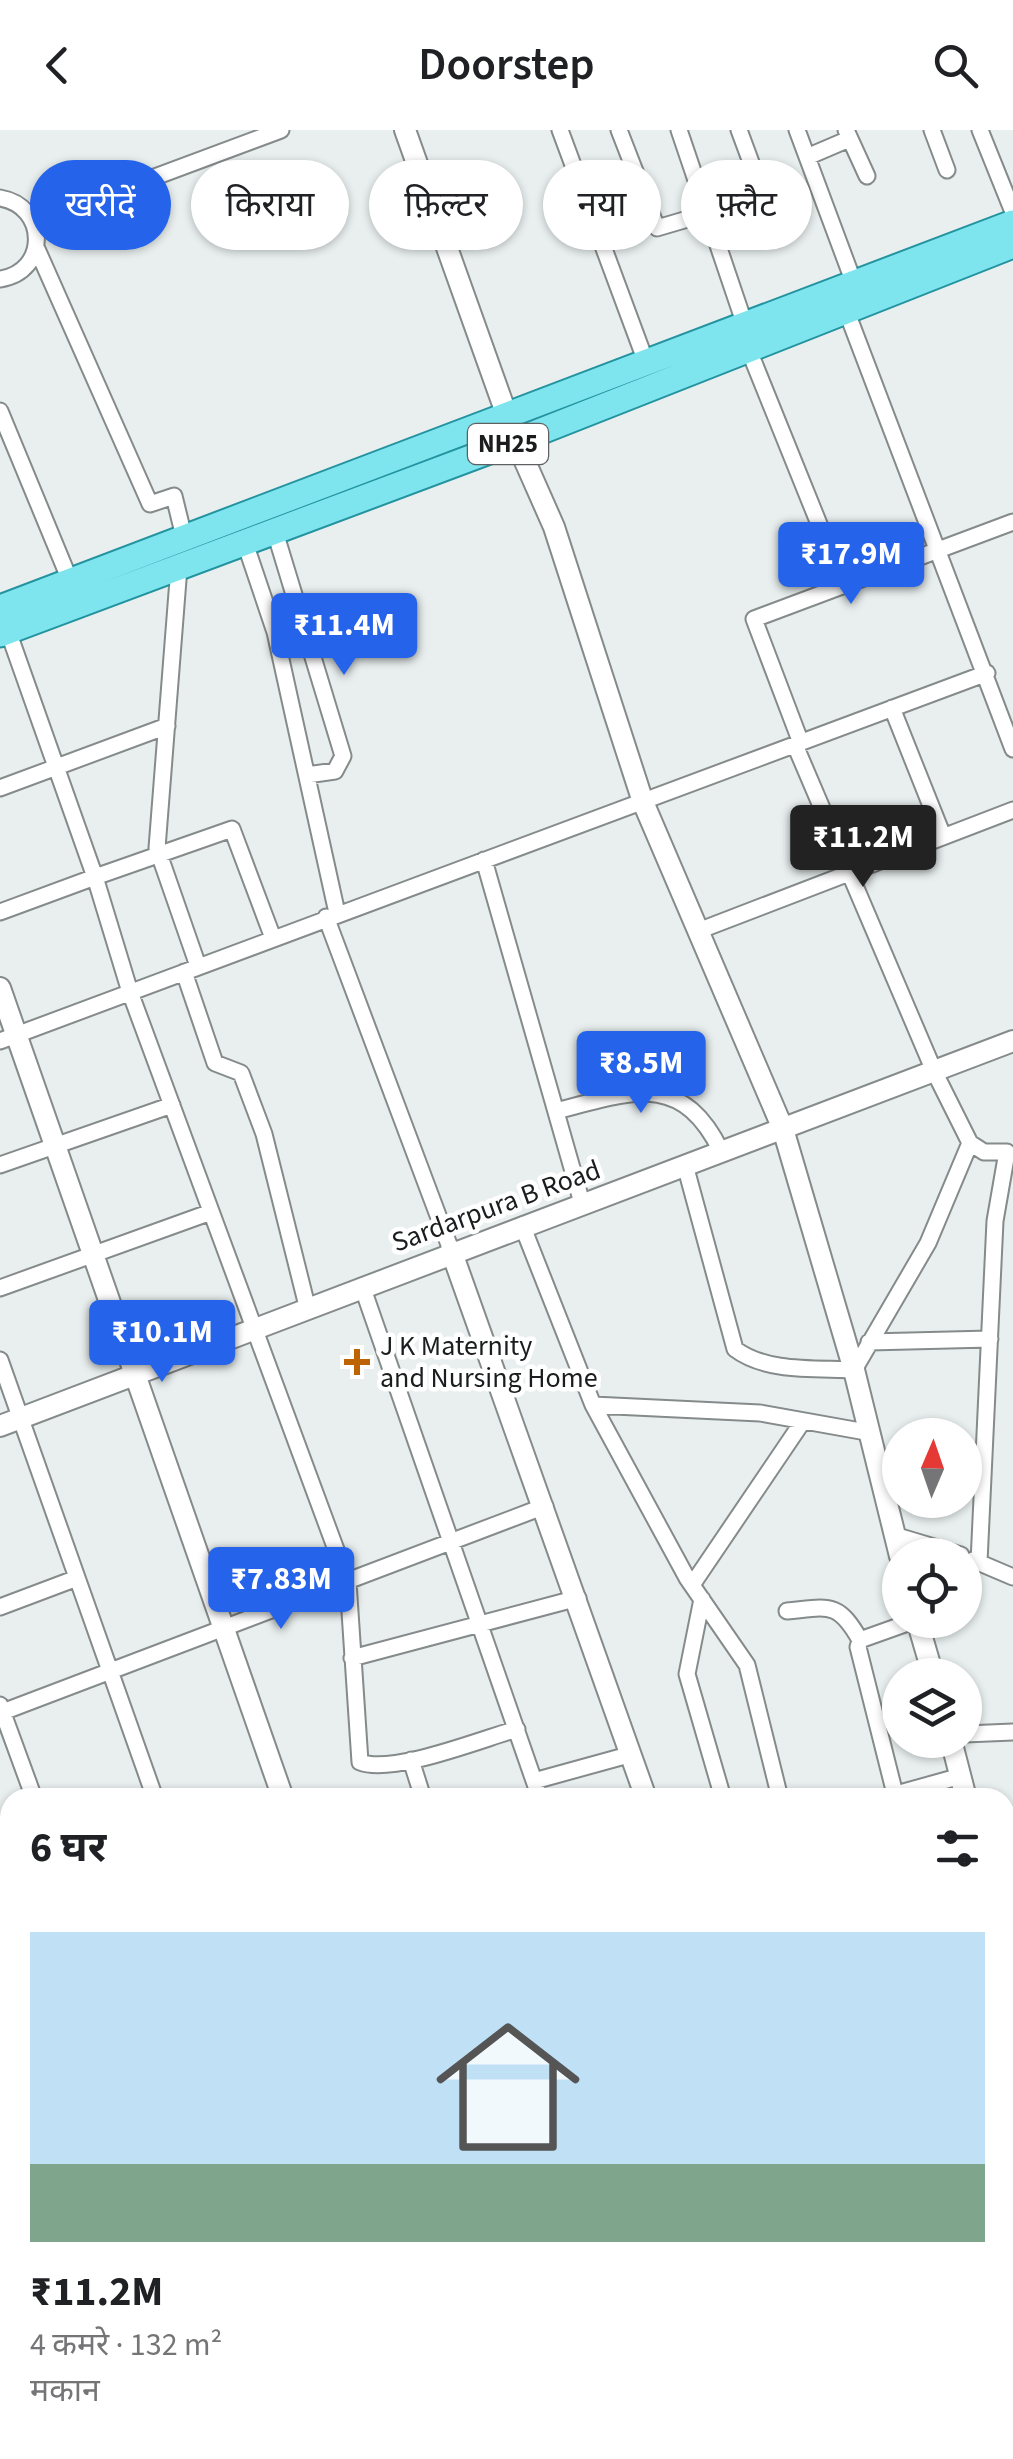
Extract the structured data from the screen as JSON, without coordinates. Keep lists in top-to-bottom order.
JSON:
{
  "streets": {
    "main road": ["NH25"],
    "street": ["Sardarpura B Road"]
  },
  "places": {
    "health": ["J K Maternity and Nursing Home"]
  },
  "north": "top",
  "page": {
    "header": "Doorstep",
    "chip": [
      "खरीदें",
      "किराया",
      "फ़िल्टर",
      "नया",
      "फ़्लैट"
    ],
    "price": [
      "₹17.9M",
      "₹11.4M",
      "₹11.2M",
      "₹8.5M",
      "₹10.1M",
      "₹7.83M"
    ],
    "heading": "6 घर",
    "list": [
      {
        "name": "₹11.2M",
        "note": "4 कमरे · 132 m² · मकान"
      }
    ]
  }
}
